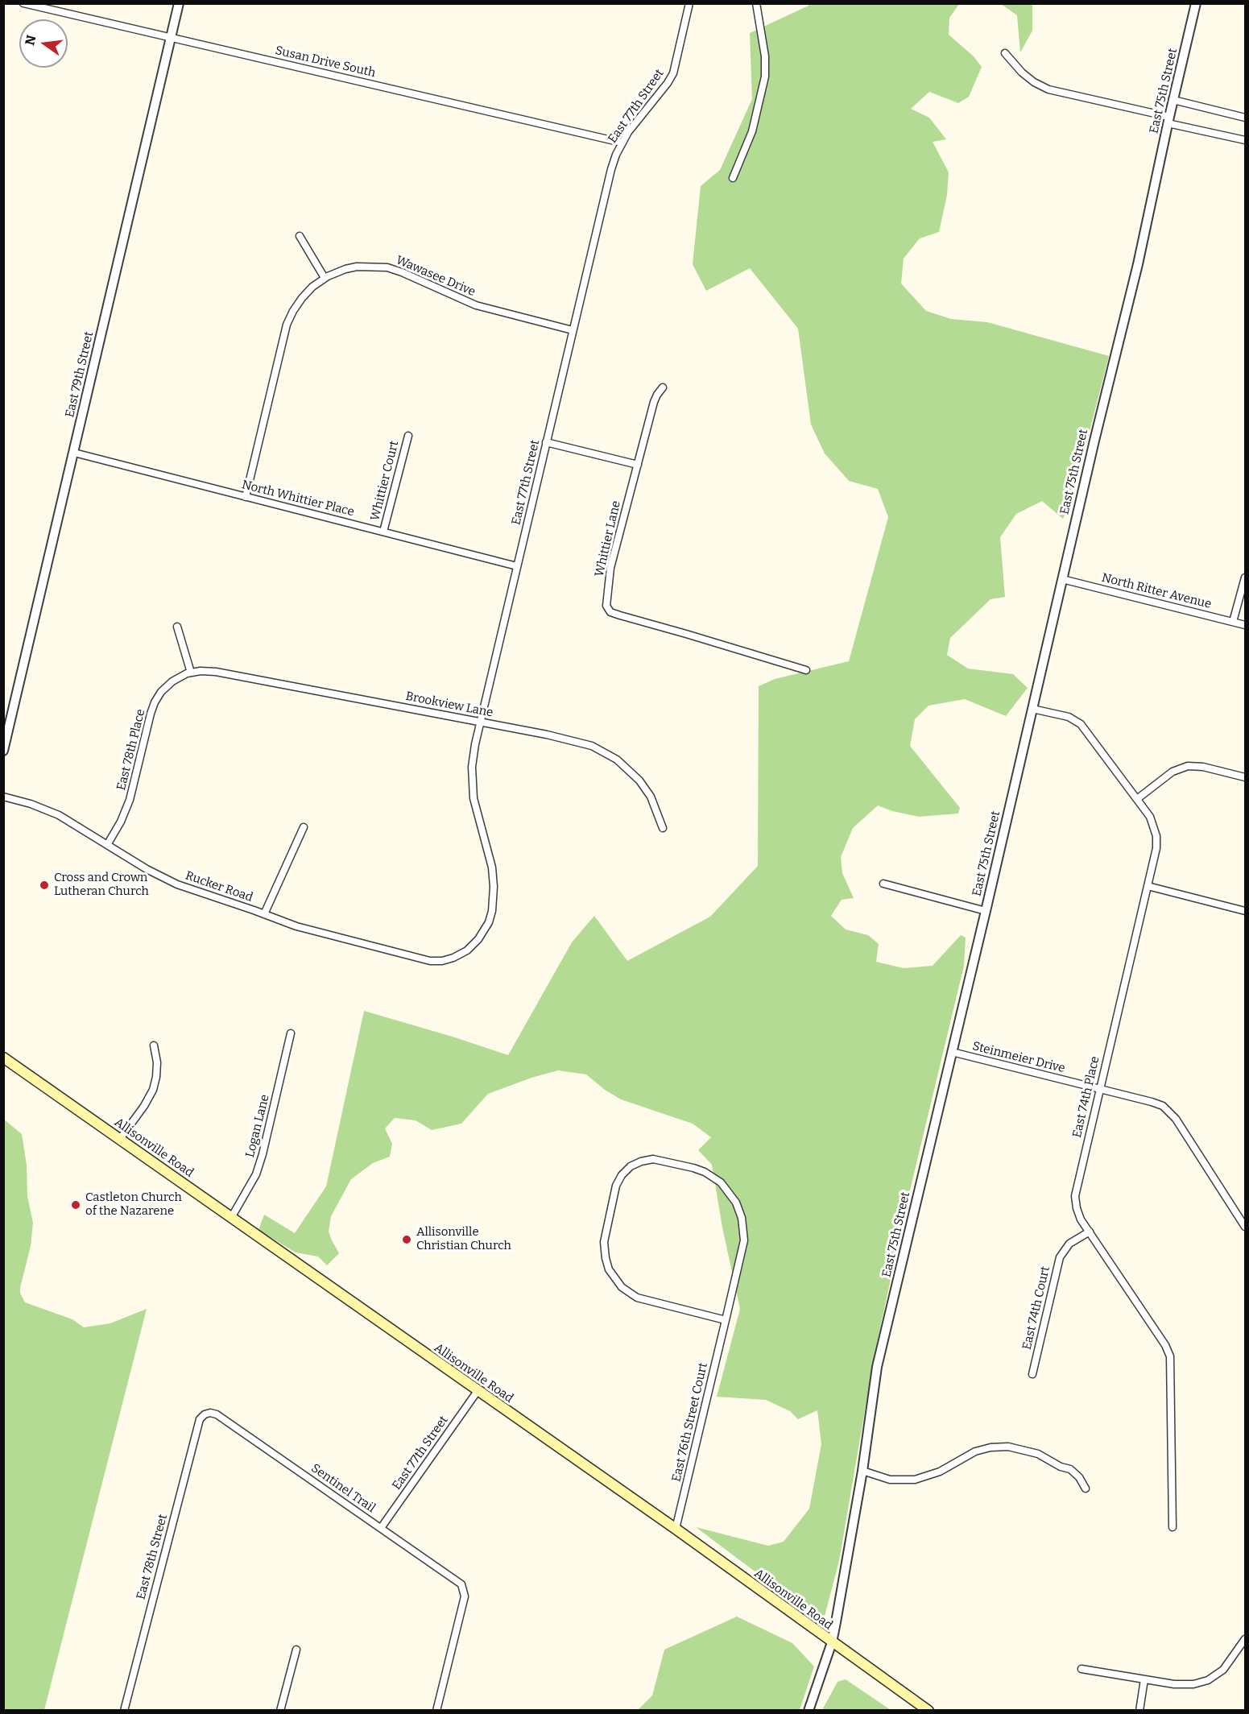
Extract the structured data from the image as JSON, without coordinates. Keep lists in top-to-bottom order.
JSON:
{
  "streets": {
    "main road": ["Allisonville Road"],
    "street": [
      "Susan Drive South",
      "East 75th Street",
      "East 77th Street",
      "Wawasee Drive",
      "East 79th Street",
      "Whittier Court",
      "North Whittier Place",
      "Whittier Lane",
      "North Ritter Avenue",
      "Brookview Lane",
      "East 78th Place",
      "Rucker Road",
      "Steinmeier Drive",
      "East 74th Place",
      "Logan Lane",
      "East 74th Court",
      "East 76th Street Court",
      "Sentinel Trail",
      "East 78th Street"
    ]
  },
  "crossings": [
    ["Susan Drive South", "East 77th Street"],
    ["Susan Drive South", "East 79th Street"],
    ["East 75th Street", "North Ritter Avenue"],
    ["East 75th Street", "Steinmeier Drive"],
    ["East 75th Street", "East 74th Place"],
    ["East 75th Street", "Allisonville Road"],
    ["East 77th Street", "Wawasee Drive"],
    ["East 77th Street", "North Whittier Place"],
    ["East 77th Street", "Brookview Lane"],
    ["East 77th Street", "Rucker Road"],
    ["East 77th Street", "Allisonville Road"],
    ["East 77th Street", "Sentinel Trail"],
    ["Wawasee Drive", "North Whittier Place"],
    ["East 79th Street", "North Whittier Place"],
    ["Whittier Court", "North Whittier Place"],
    ["Brookview Lane", "East 78th Place"],
    ["East 78th Place", "Rucker Road"],
    ["Steinmeier Drive", "East 74th Place"],
    ["East 74th Place", "East 74th Court"],
    ["Logan Lane", "Allisonville Road"],
    ["Allisonville Road", "East 76th Street Court"],
    ["Sentinel Trail", "East 78th Street"]
  ],
  "places": ["Cross and Crown Lutheran Church", "Castleton Church of the Nazarene", "Allisonville Christian Church"],
  "north": "left"
}
